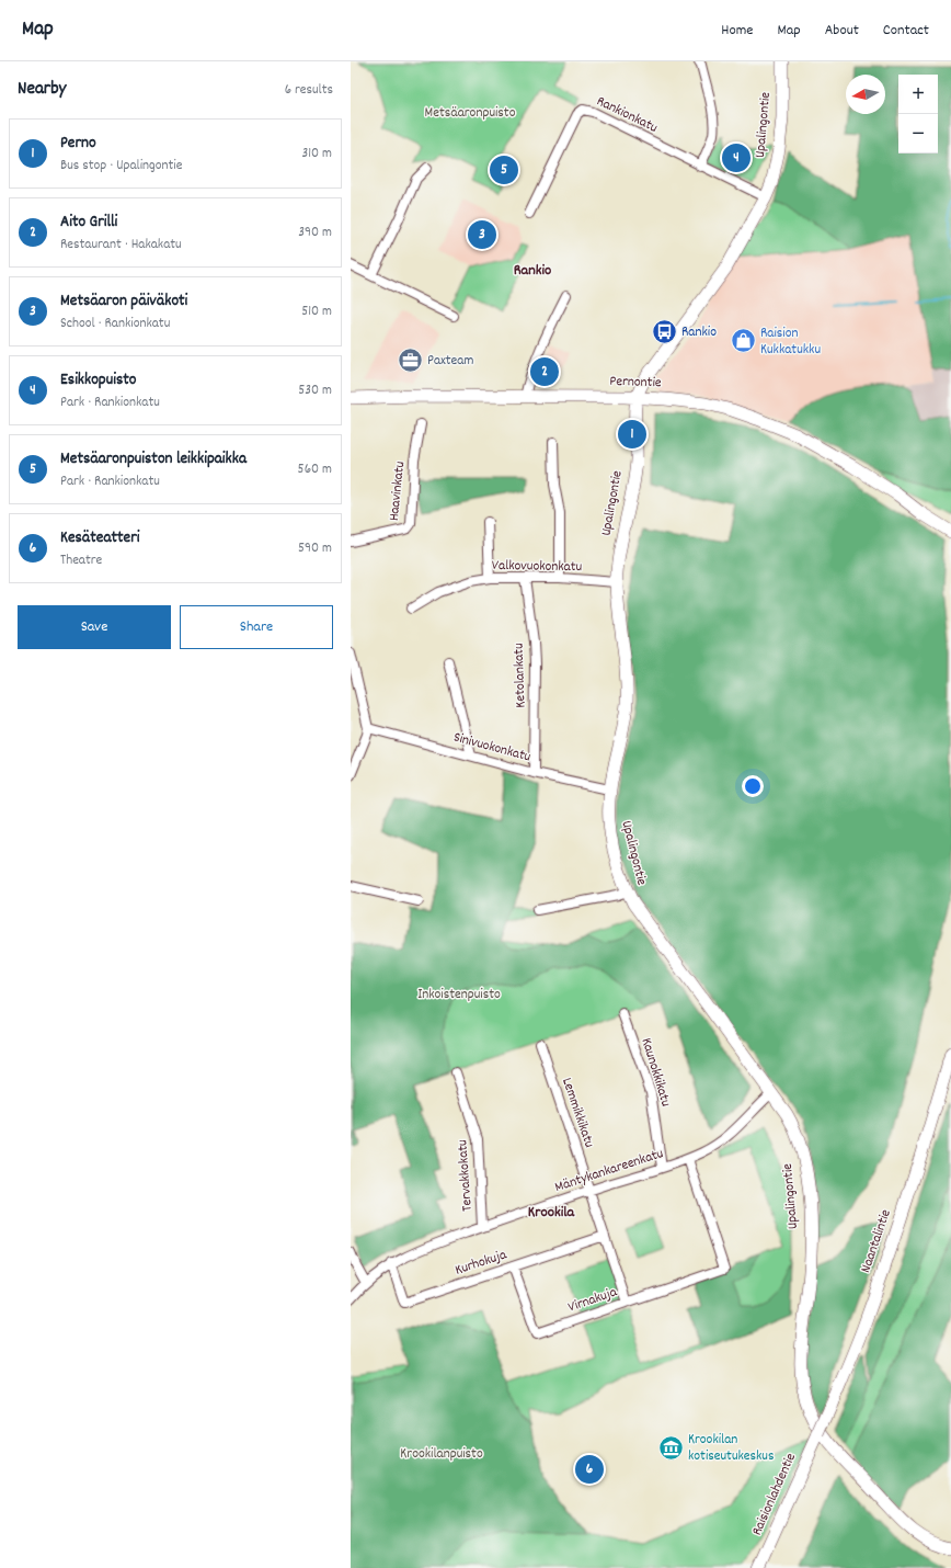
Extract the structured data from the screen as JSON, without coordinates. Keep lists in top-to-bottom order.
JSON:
{
  "streets": {
    "street": [
      "Rankionkatu",
      "Upalingontie",
      "Pernontie",
      "Haavinkatu",
      "Valkovuokonkatu",
      "Ketolankatu",
      "Sinivuokonkatu",
      "Kaunokkikatu",
      "Lemmikkikatu",
      "Mäntykankareenkatu",
      "Tervakkokatu",
      "Naantalintie",
      "Kurhokuja",
      "Virnakuja",
      "Raisionlahdentie"
    ]
  },
  "crossings": [
    ["Rankionkatu", "Upalingontie"],
    ["Upalingontie", "Pernontie"],
    ["Upalingontie", "Valkovuokonkatu"],
    ["Upalingontie", "Sinivuokonkatu"],
    ["Upalingontie", "Mäntykankareenkatu"],
    ["Valkovuokonkatu", "Ketolankatu"],
    ["Ketolankatu", "Sinivuokonkatu"],
    ["Kaunokkikatu", "Mäntykankareenkatu"],
    ["Lemmikkikatu", "Mäntykankareenkatu"],
    ["Lemmikkikatu", "Kurhokuja"],
    ["Lemmikkikatu", "Virnakuja"],
    ["Mäntykankareenkatu", "Tervakkokatu"],
    ["Mäntykankareenkatu", "Kurhokuja"],
    ["Mäntykankareenkatu", "Virnakuja"],
    ["Naantalintie", "Raisionlahdentie"],
    ["Kurhokuja", "Virnakuja"]
  ],
  "districts": ["Rankio", "Krookila"],
  "parks": ["Metsäaronpuisto", "Inkoistenpuisto", "Krookilanpuisto"],
  "places": {
    "bus stop": ["Rankio"],
    "shop": ["Raision Kukkatukku"],
    "office": ["Paxteam"],
    "museum": ["Krookilan kotiseutukeskus"]
  },
  "north": "left",
  "page": {
    "header": "Map",
    "nav": [
      "Home",
      "Map",
      "About",
      "Contact"
    ],
    "heading": ["Nearby", "6 results"],
    "map_buttons": ["+", "−"],
    "list": [
      {
        "mark": "1",
        "name": "Perno",
        "note": "Bus stop · Upalingontie",
        "value": "310 m"
      },
      {
        "mark": "2",
        "name": "Aito Grilli",
        "note": "Restaurant · Hakakatu",
        "value": "390 m"
      },
      {
        "mark": "3",
        "name": "Metsäaron päiväkoti",
        "note": "School · Rankionkatu",
        "value": "510 m"
      },
      {
        "mark": "4",
        "name": "Esikkopuisto",
        "note": "Park · Rankionkatu",
        "value": "530 m"
      },
      {
        "mark": "5",
        "name": "Metsäaronpuiston leikkipaikka",
        "note": "Park · Rankionkatu",
        "value": "560 m"
      },
      {
        "mark": "6",
        "name": "Kesäteatteri",
        "note": "Theatre",
        "value": "590 m"
      }
    ],
    "pins": [
      "4",
      "5",
      "3",
      "2",
      "1",
      "6"
    ],
    "buttons": ["Save", "Share"]
  }
}
